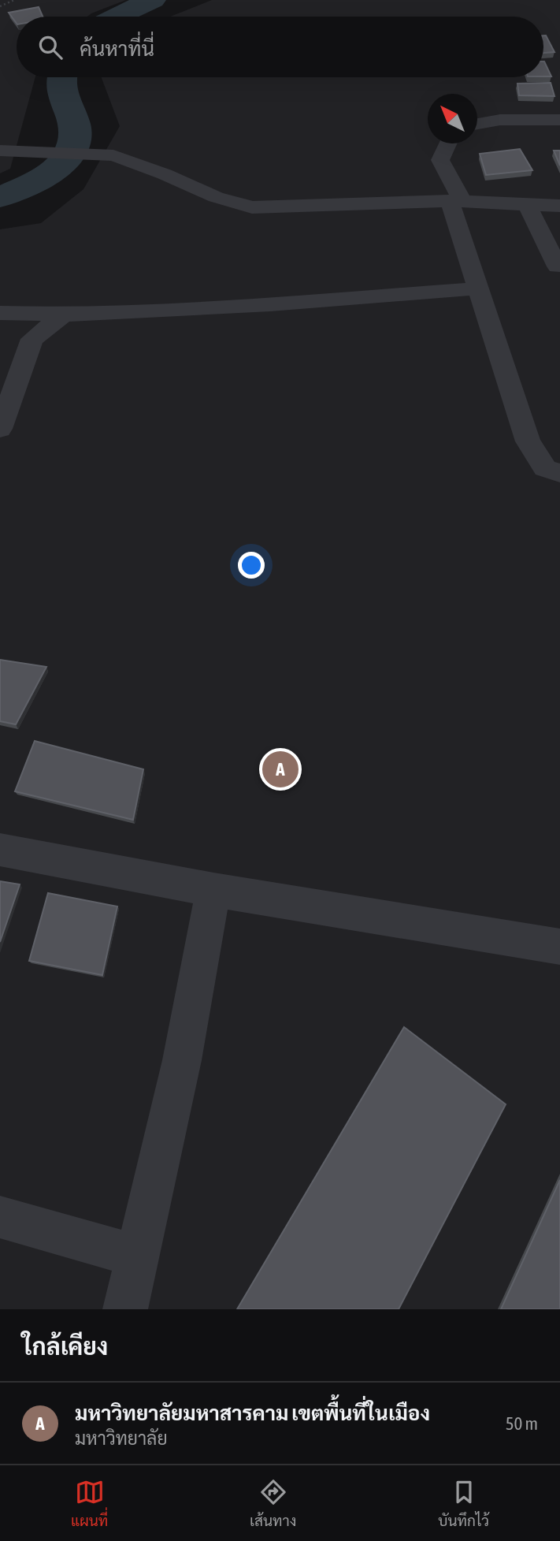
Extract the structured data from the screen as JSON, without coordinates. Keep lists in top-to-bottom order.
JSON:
{
  "north": "top left",
  "page": {
    "search": "ค้นหาที่นี่",
    "pins": "A",
    "heading": "ใกล้เคียง",
    "list": [
      {
        "mark": "A",
        "name": "มหาวิทยาลัยมหาสารคาม เขตพื้นที่ในเมือง",
        "note": "มหาวิทยาลัย",
        "value": "50 m"
      }
    ],
    "nav": ["แผนที่", "เส้นทาง", "บันทึกไว้"]
  }
}
